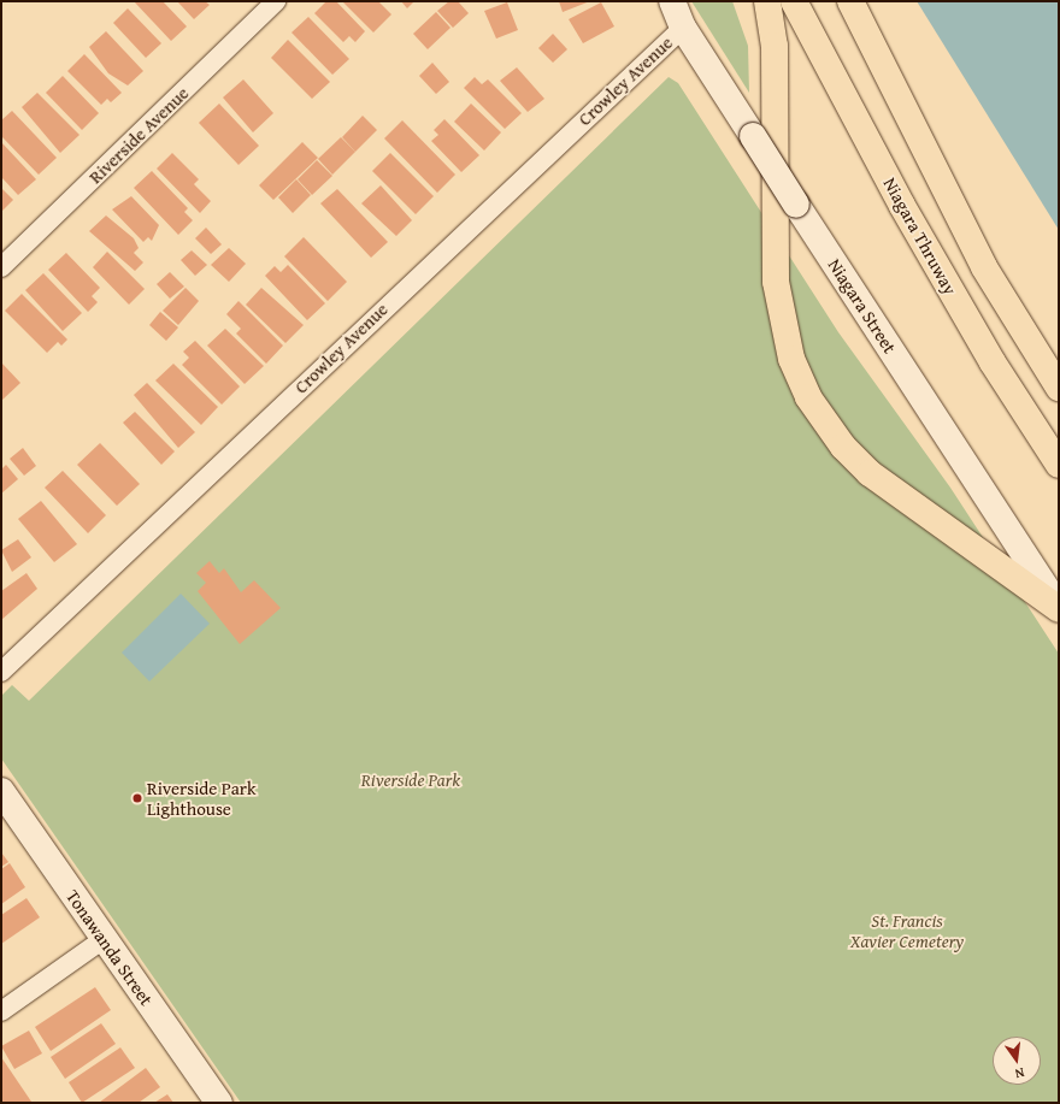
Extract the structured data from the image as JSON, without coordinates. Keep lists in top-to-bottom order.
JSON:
{
  "streets": {
    "highway": ["Niagara Thruway"],
    "main road": ["Niagara Street", "Tonawanda Street"],
    "street": ["Crowley Avenue", "Riverside Avenue"]
  },
  "crossings": [
    ["Crowley Avenue", "Niagara Street"]
  ],
  "parks": ["Riverside Park", "St. Francis Xavier Cemetery"],
  "places": ["Riverside Park Lighthouse"],
  "north": "bottom"
}
